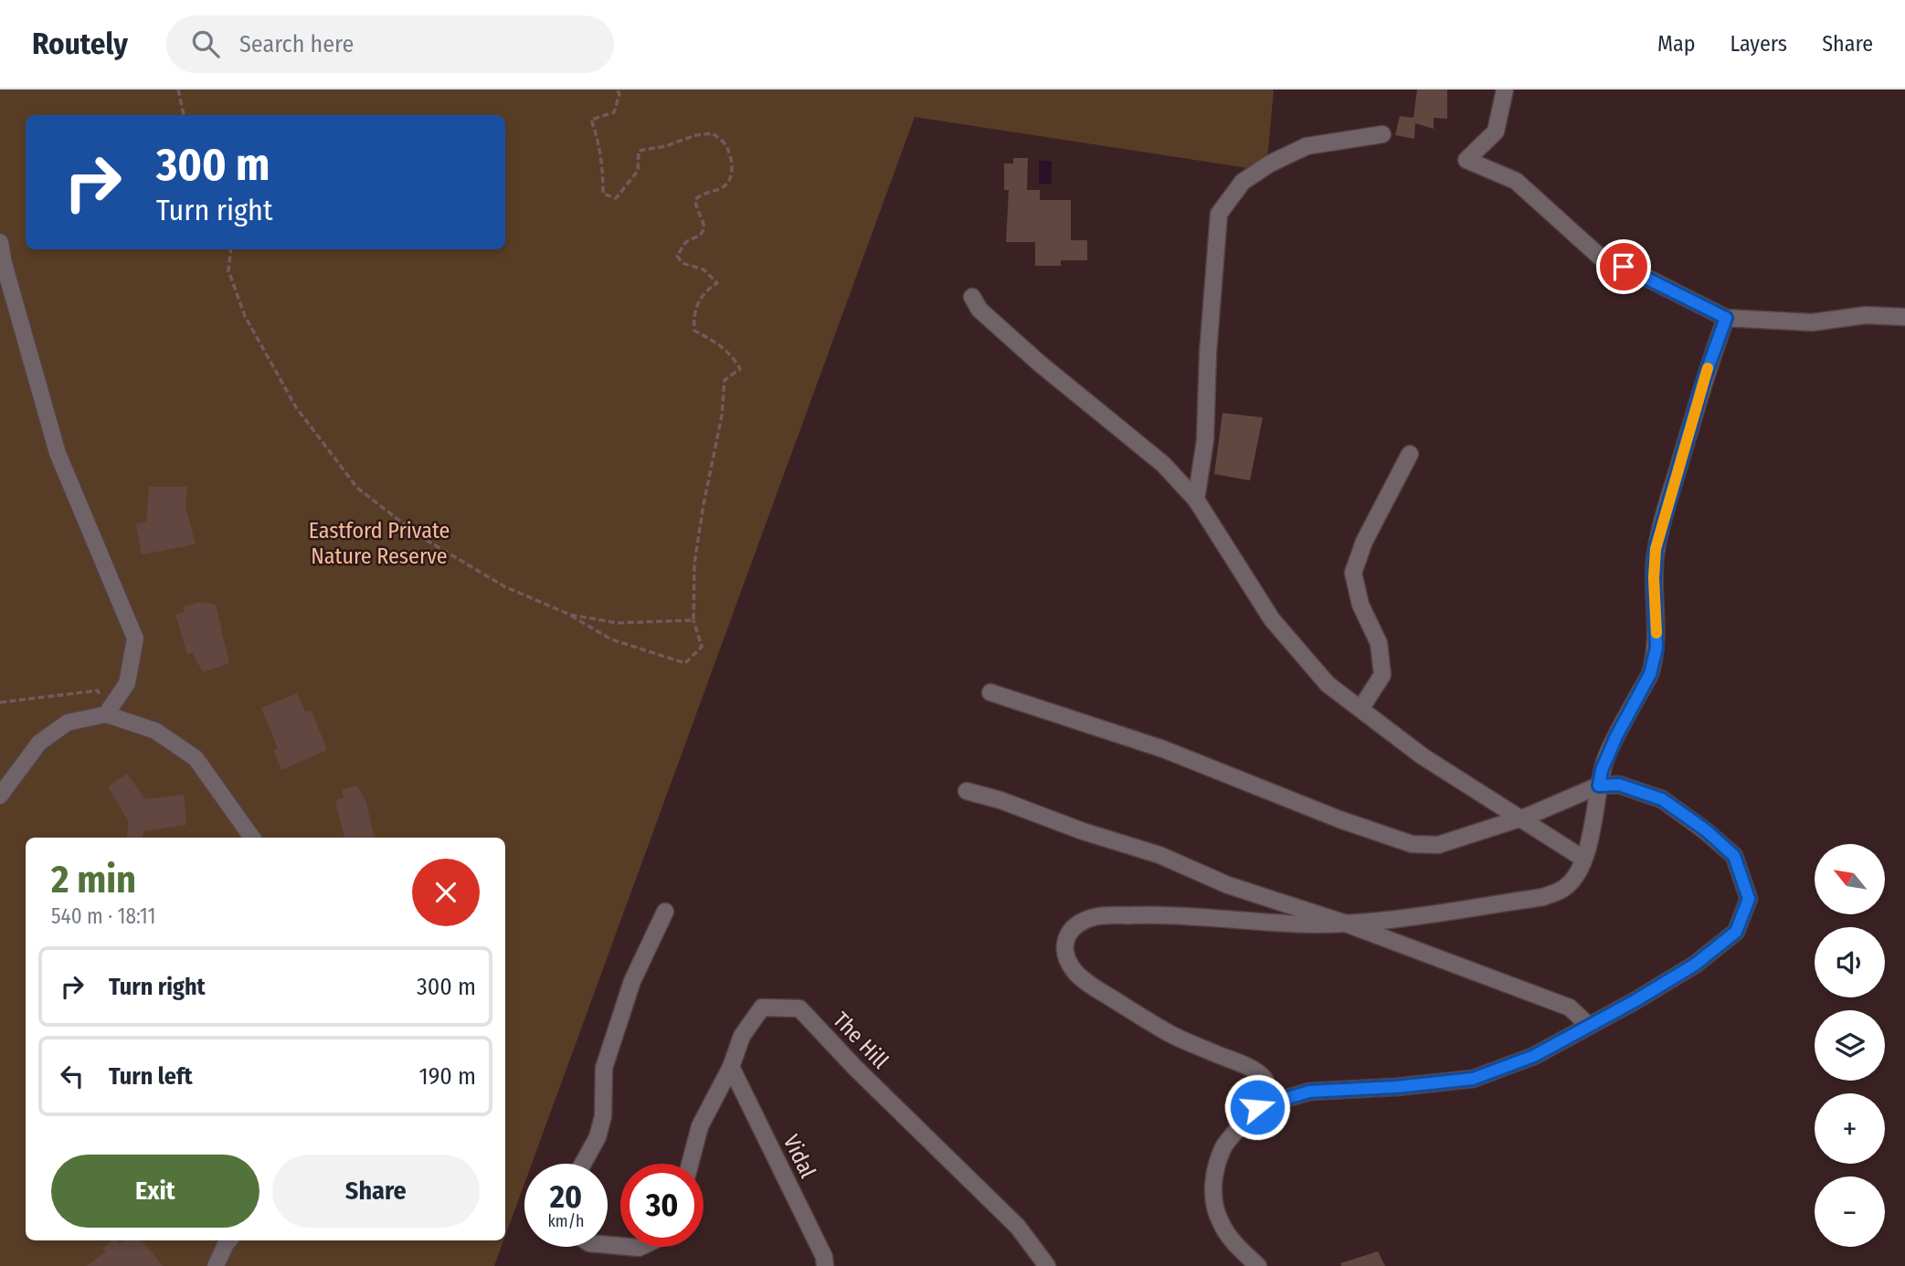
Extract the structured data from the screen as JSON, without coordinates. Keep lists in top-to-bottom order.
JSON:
{
  "streets": {
    "street": ["The Hill", "Vidal"]
  },
  "crossings": [
    ["The Hill", "Vidal"]
  ],
  "parks": ["Eastford Private Nature Reserve"],
  "north": "top left",
  "page": {
    "header": "Routely",
    "search": "Search here",
    "nav": ["Map", "Layers", "Share"],
    "turn": ["300 m", "Turn right"],
    "heading": ["2 min", "540 m · 18:11"],
    "map_buttons": ["+", "−"],
    "list": [
      {
        "name": "Turn right",
        "value": "300 m"
      },
      {
        "name": "Turn left",
        "value": "190 m"
      }
    ],
    "buttons": ["Exit", "Share"],
    "speed": "20 km/h",
    "limit": "30"
  }
}
